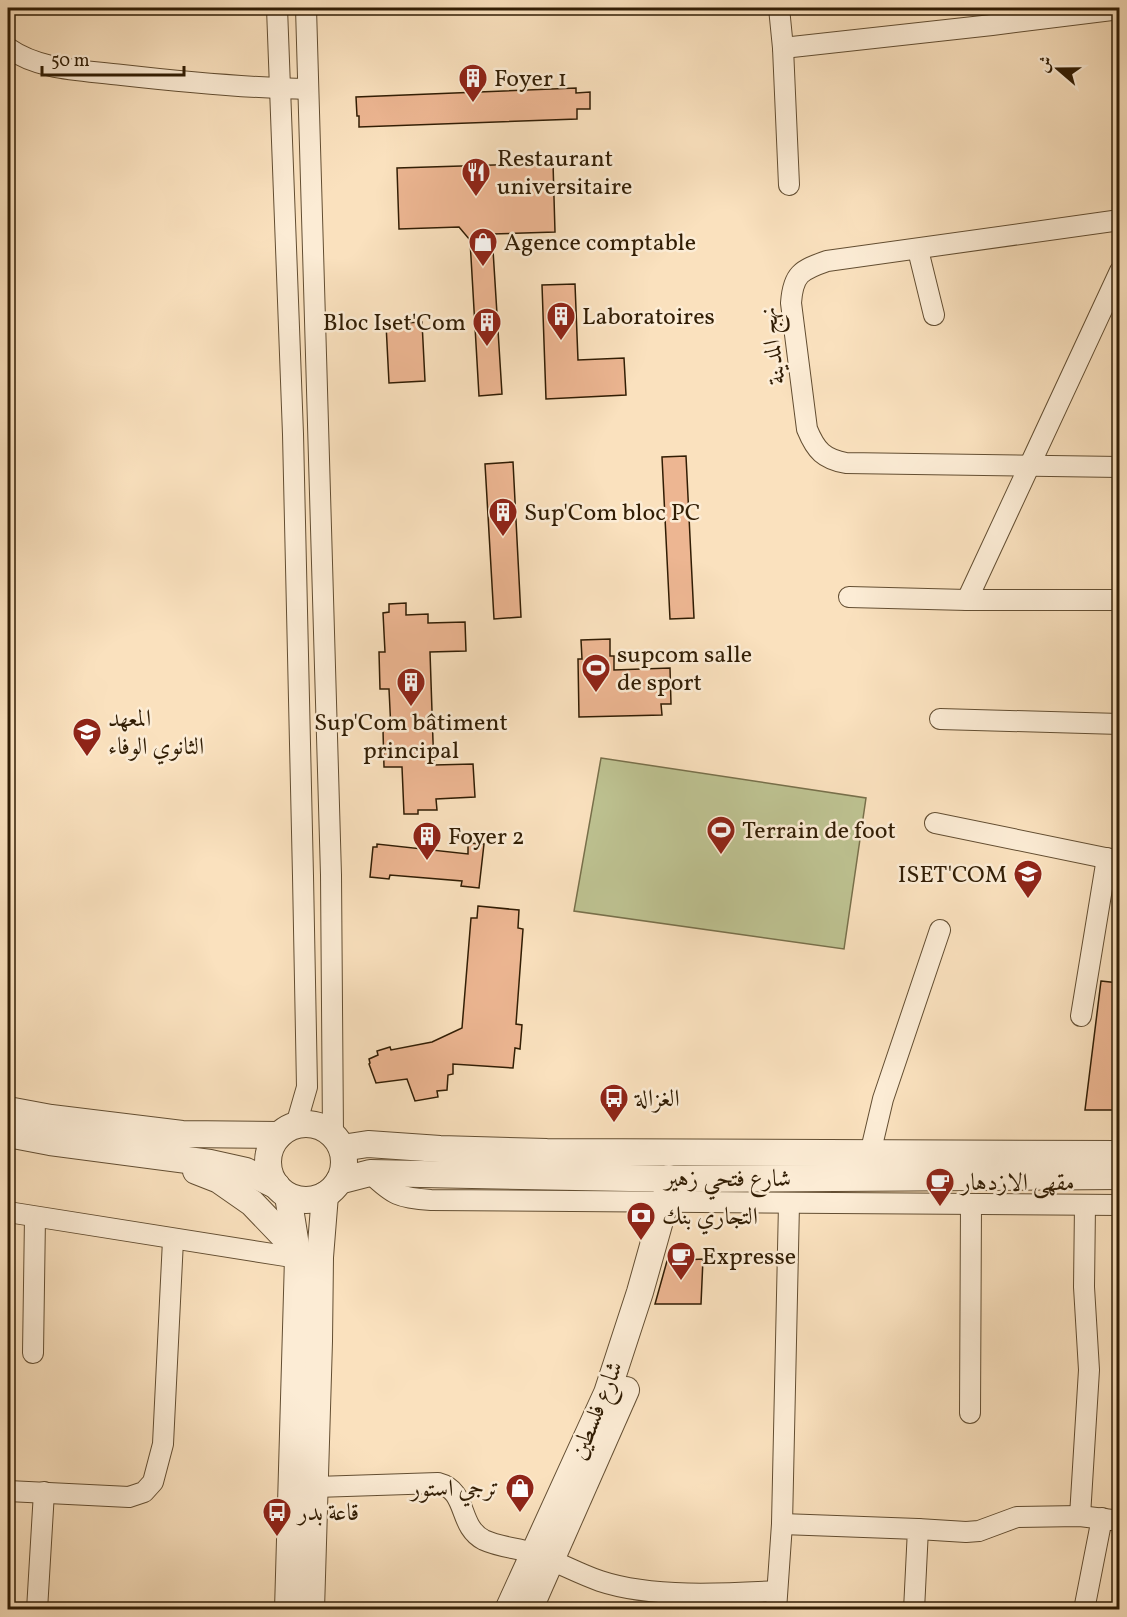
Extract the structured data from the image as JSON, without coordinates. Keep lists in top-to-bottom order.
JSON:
{
  "streets": {
    "street": ["نهج المدينة", "شارع فتحي زهير", "شارع فلسطين"]
  },
  "crossings": [
    ["شارع فتحي زهير", "شارع فلسطين"]
  ],
  "places": {
    "building": [
      "Foyer 1",
      "Laboratoires",
      "Bloc Iset'Com",
      "Sup'Com bloc PC",
      "Sup'Com bâtiment principal",
      "Foyer 2"
    ],
    "restaurant": ["Restaurant universitaire"],
    "shop": ["Agence comptable", "ترجي استور"],
    "sports": ["supcom salle de sport", "Terrain de foot"],
    "school or university": ["المعهد الثانوي الوفاء", "ISET'COM"],
    "bus stop": ["الغزالة", "قاعة بدر"],
    "cafe": ["مقهى الازدهار", "Expresse"],
    "bank": ["التجاري بنك"]
  },
  "scale_bar": "50 m",
  "north": "left"
}
